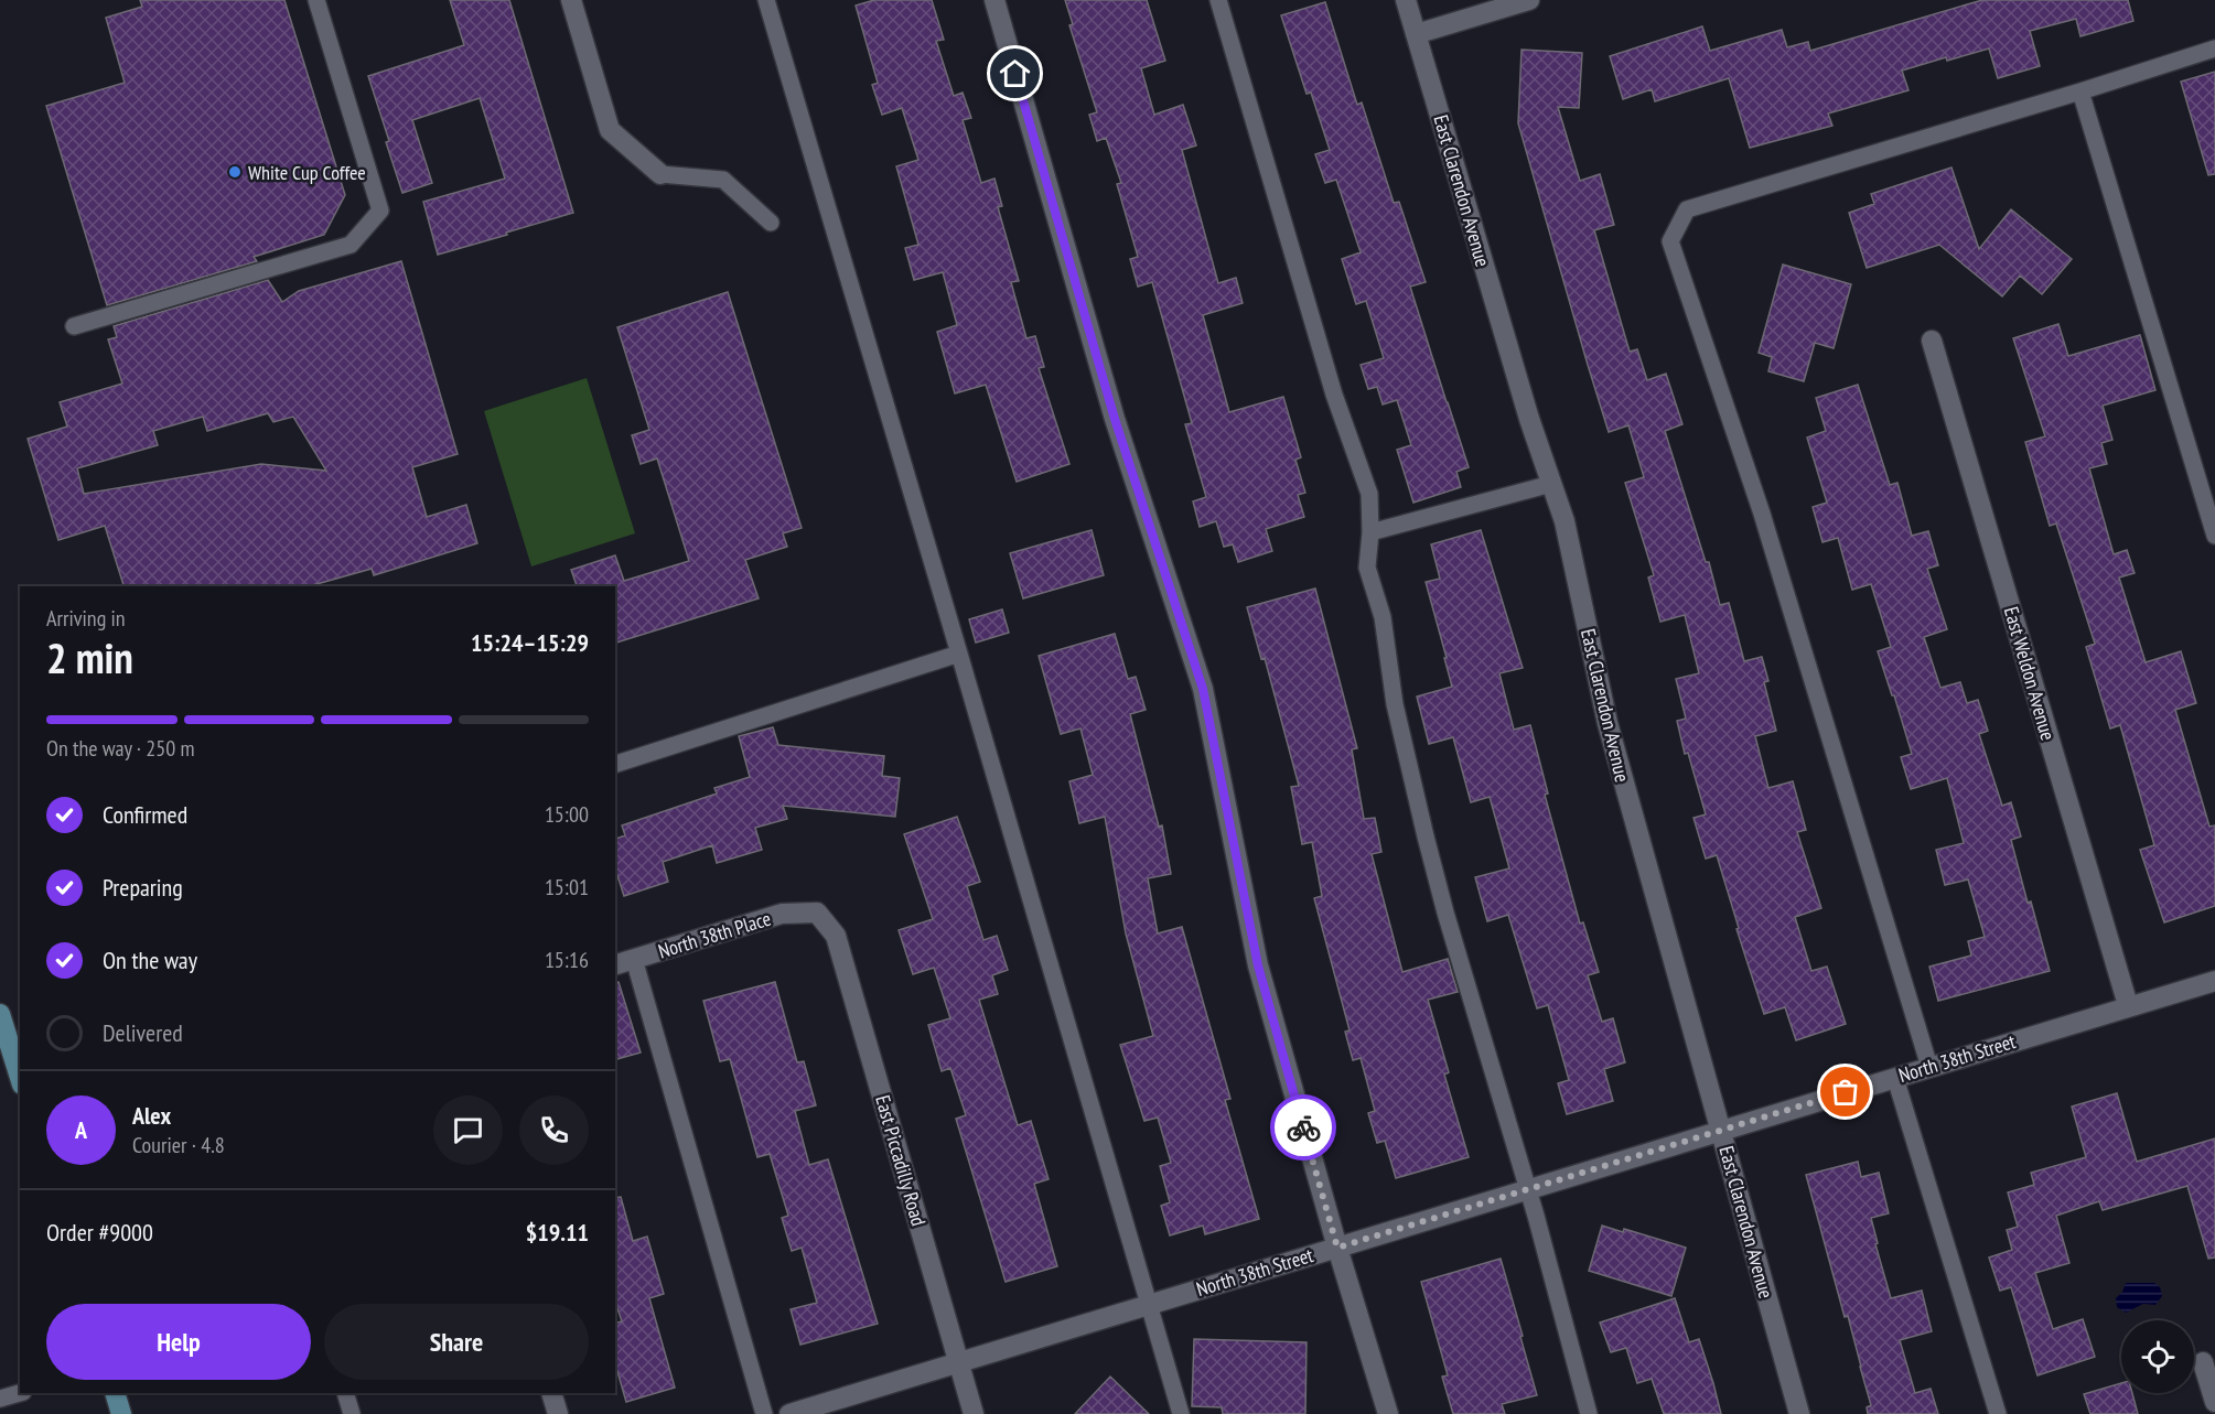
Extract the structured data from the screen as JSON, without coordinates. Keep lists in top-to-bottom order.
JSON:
{
  "streets": {
    "street": [
      "East Clarendon Avenue",
      "East Weldon Avenue",
      "North 38th Place",
      "North 38th Street",
      "East Piccadilly Road"
    ]
  },
  "crossings": [
    ["East Clarendon Avenue", "North 38th Street"],
    ["East Weldon Avenue", "North 38th Street"],
    ["North 38th Place", "East Piccadilly Road"],
    ["North 38th Street", "East Piccadilly Road"]
  ],
  "places": ["White Cup Coffee"],
  "page": {
    "heading": ["2 min", "Arriving in", "15:24–15:29"],
    "panel": [
      "Alex",
      "Courier · 4.8",
      "Order #9000",
      "$19.11"
    ],
    "bar": "On the way · 250 m",
    "list": [
      ["Confirmed", "15:00"],
      ["Preparing", "15:01"],
      ["On the way", "15:16"],
      "Delivered"
    ],
    "round": "A",
    "buttons": ["Help", "Share"]
  }
}
